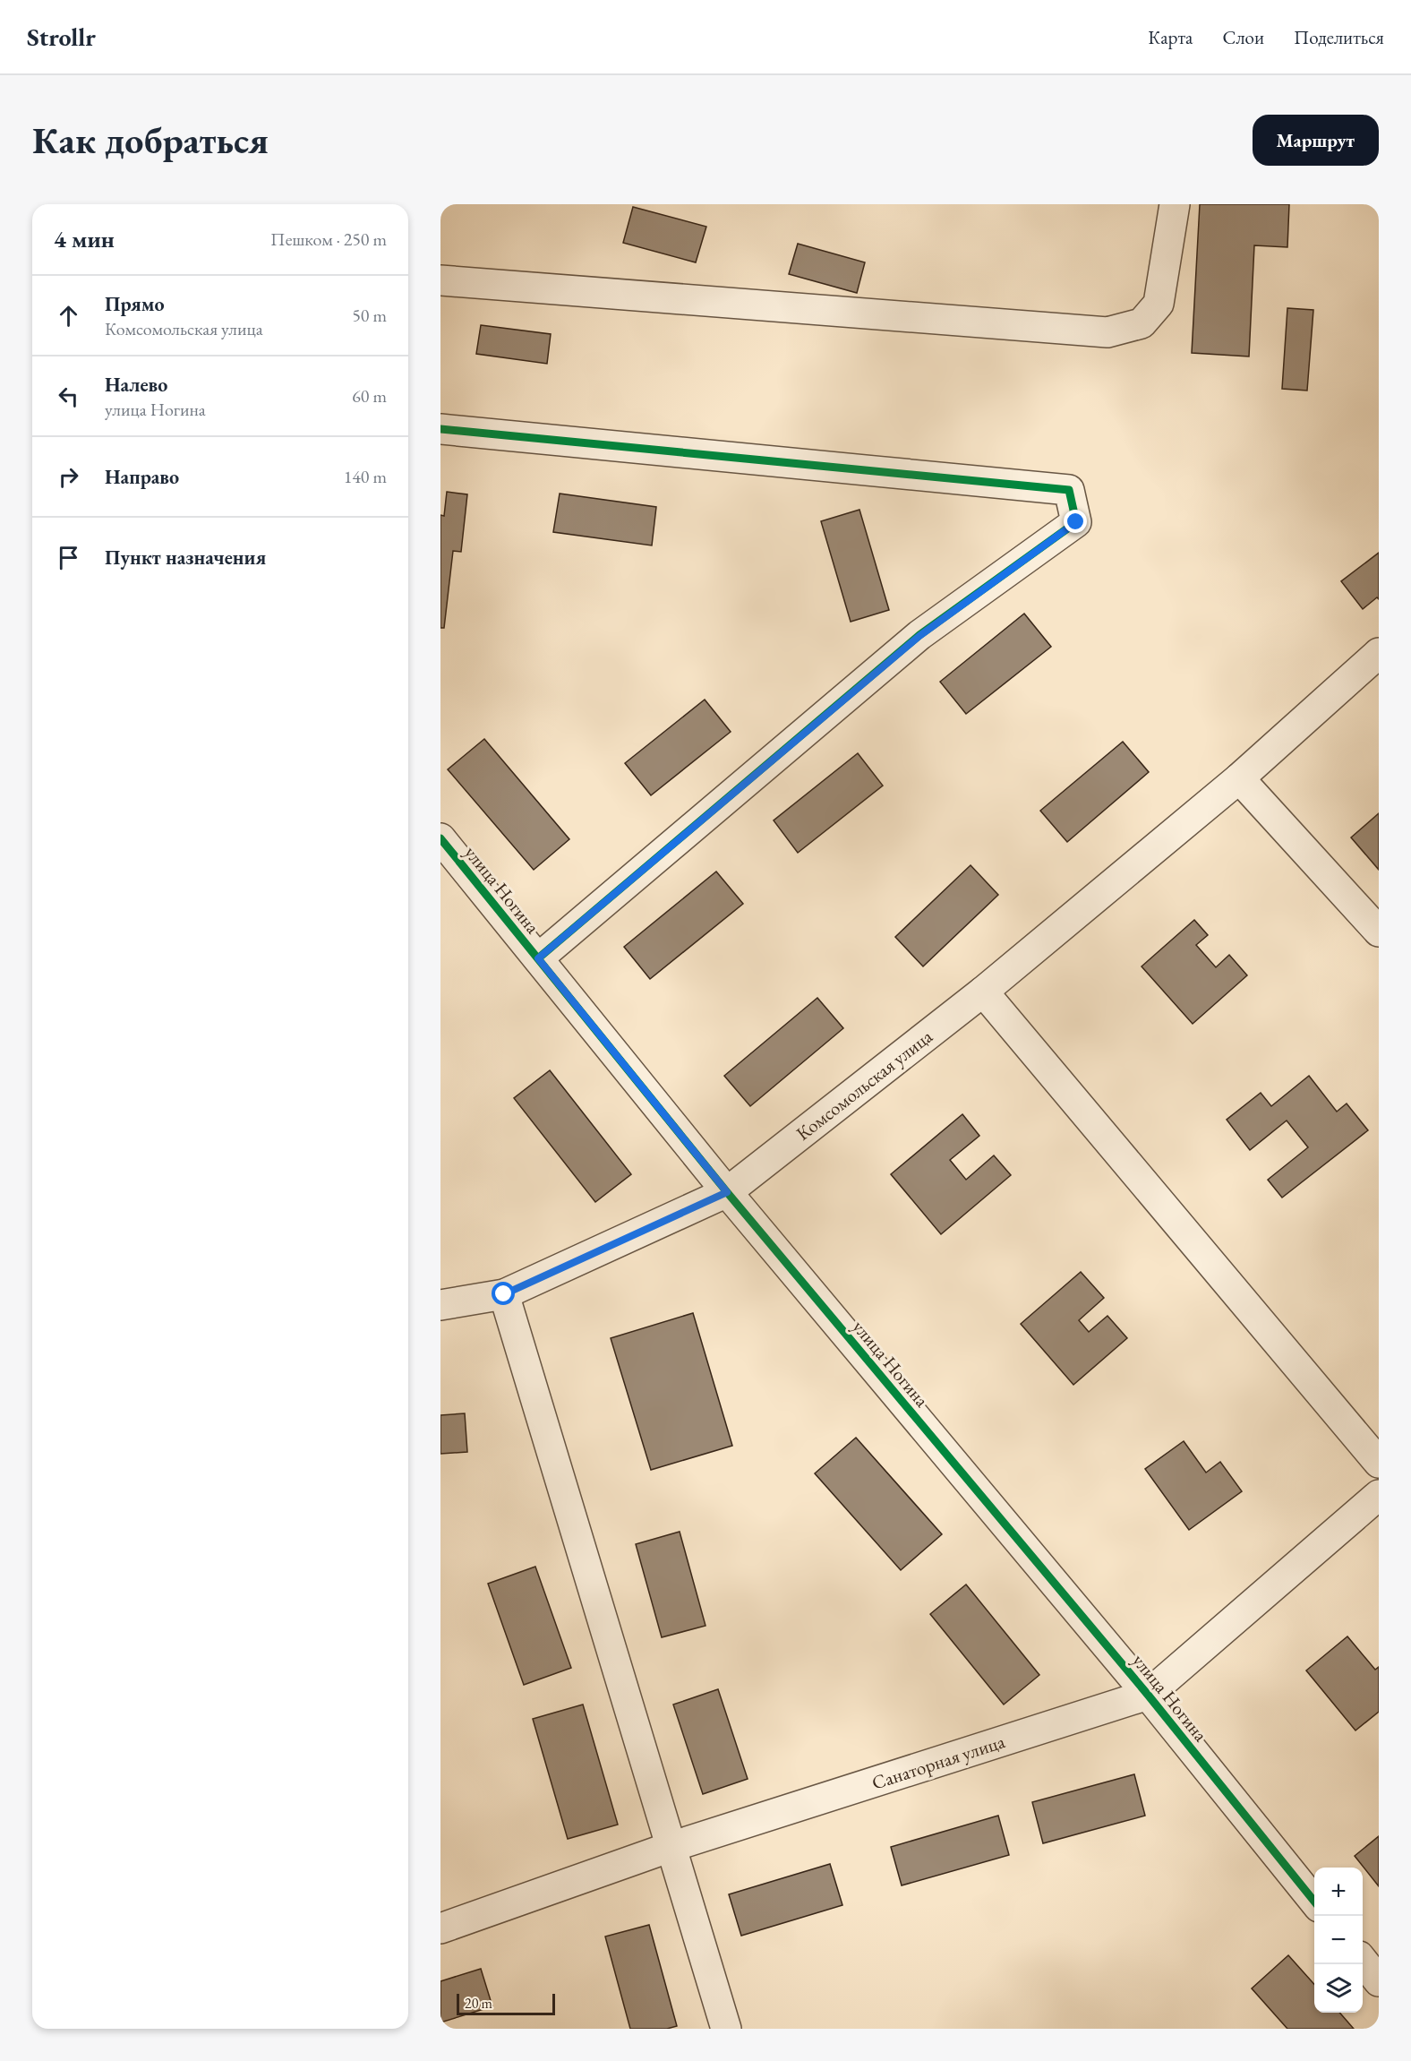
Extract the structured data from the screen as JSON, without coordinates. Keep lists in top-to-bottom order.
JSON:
{
  "streets": {
    "street": ["улица Ногина", "Комсомольская улица", "Санаторная улица"]
  },
  "crossings": [
    ["улица Ногина", "Комсомольская улица"],
    ["улица Ногина", "Санаторная улица"]
  ],
  "scale_bar": "20 m",
  "page": {
    "header": "Strollr",
    "nav": ["Карта", "Слои", "Поделиться"],
    "buttons": "Маршрут",
    "title": "Как добраться",
    "heading": ["4 мин", "Пешком · 250 m"],
    "list": [
      ["Прямо", "Комсомольская улица", "50 m"],
      ["Налево", "улица Ногина", "60 m"],
      ["Направо", "140 m"],
      "Пункт назначения"
    ],
    "map_buttons": ["+", "−"],
    "scale": "20 m"
  }
}
